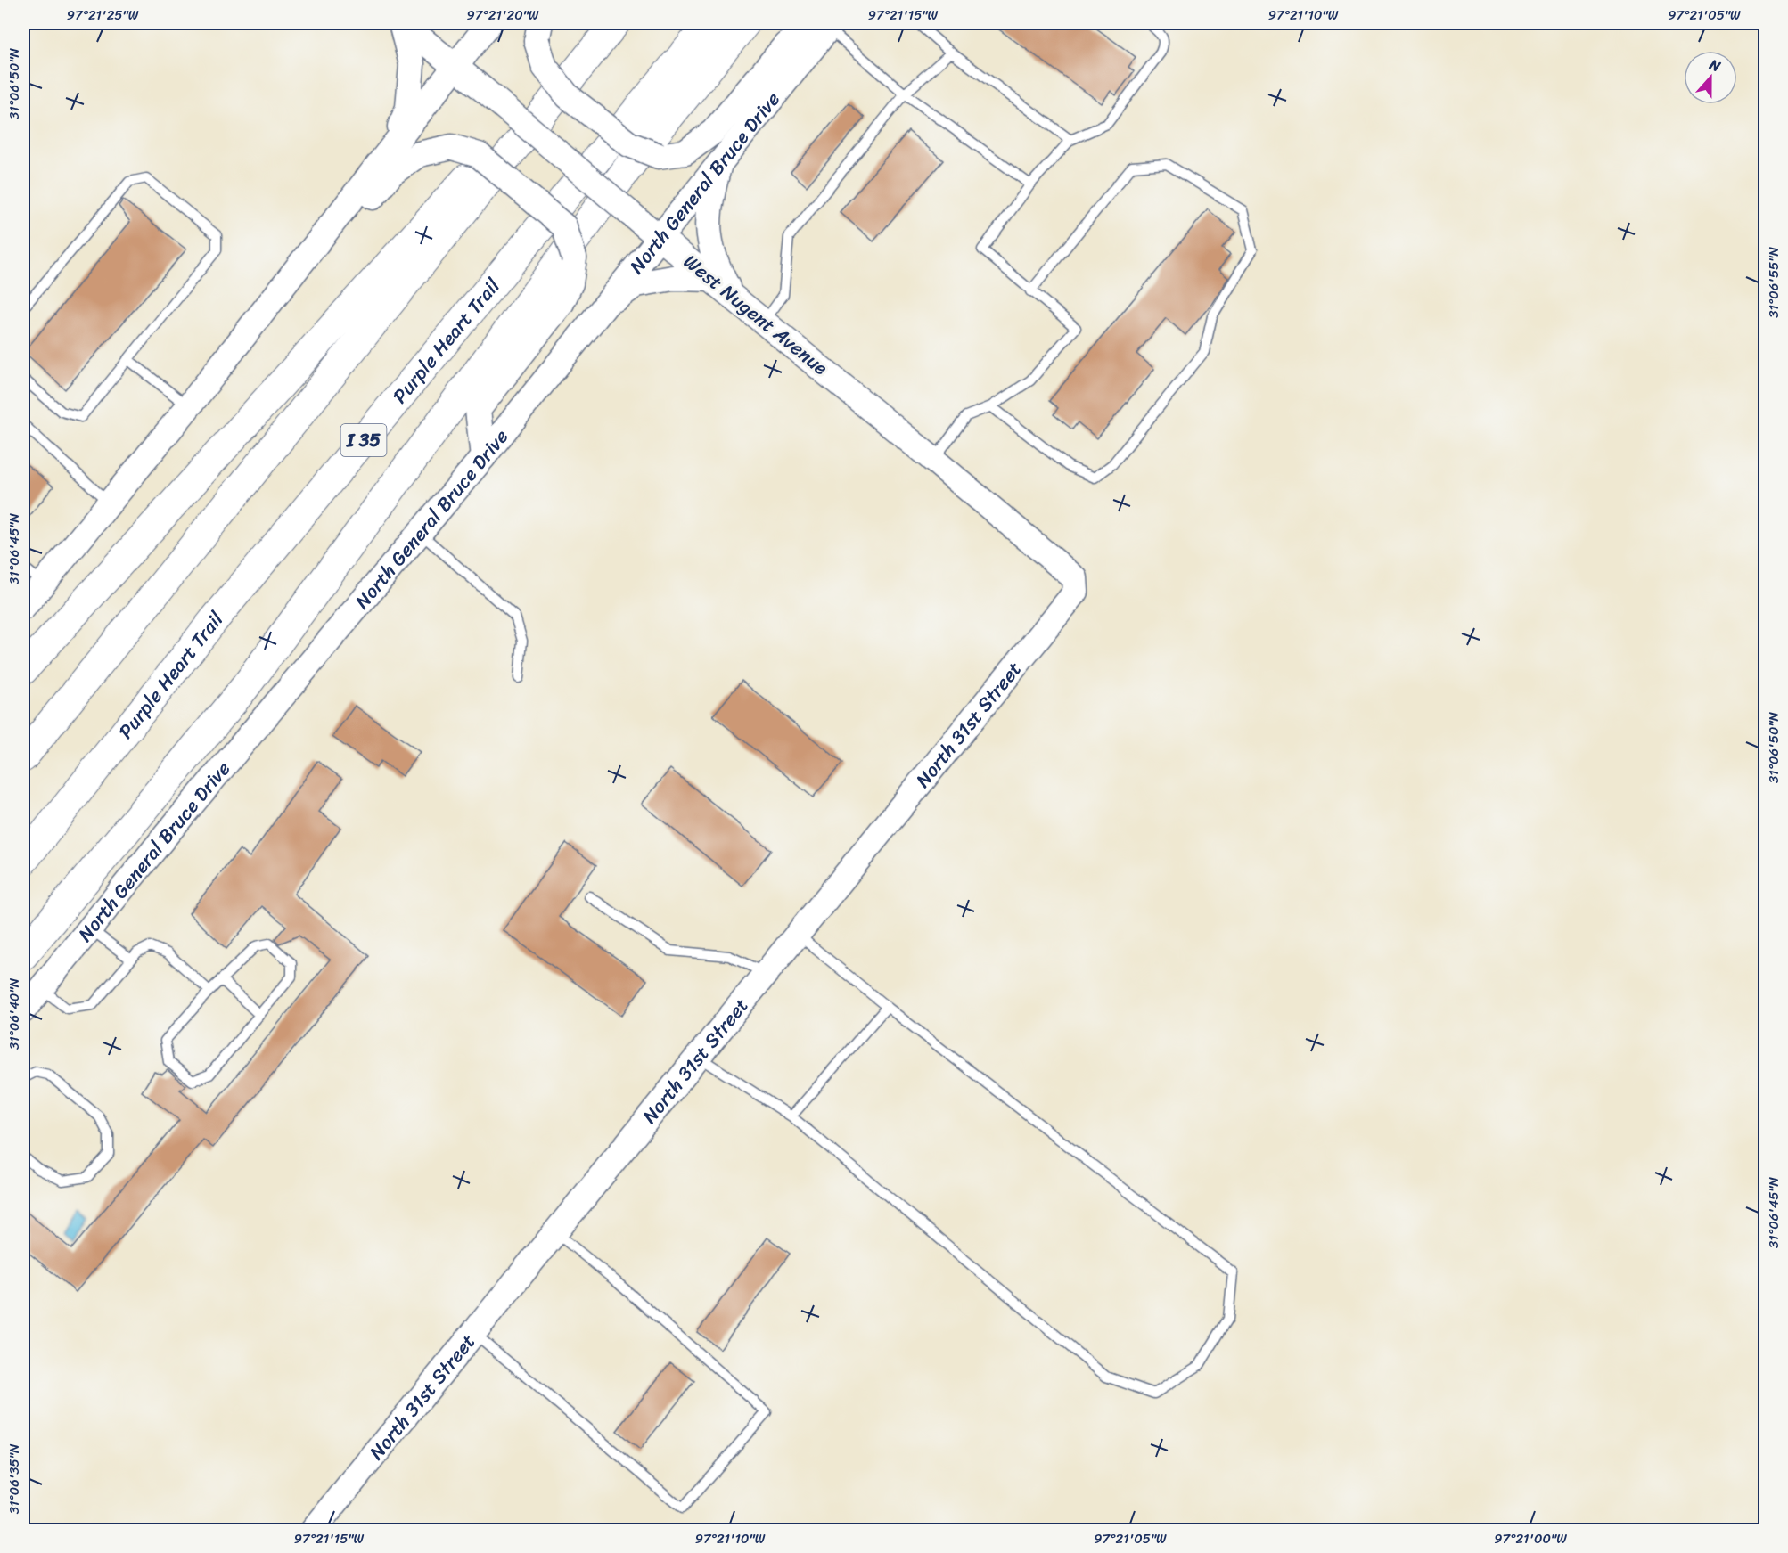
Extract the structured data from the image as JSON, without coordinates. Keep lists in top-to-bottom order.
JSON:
{
  "streets": {
    "highway": ["Purple Heart Trail", "I 35"],
    "main road": ["North General Bruce Drive", "West Nugent Avenue", "North 31st Street"]
  },
  "crossings": [
    ["North General Bruce Drive", "West Nugent Avenue"],
    ["West Nugent Avenue", "North 31st Street"]
  ],
  "north": "top",
  "coordinates": [
    "97°21'25\"W",
    "97°21'20\"W",
    "97°21'15\"W",
    "97°21'10\"W",
    "97°21'05\"W",
    "31°06'50\"N",
    "31°06'55\"N",
    "31°06'45\"N",
    "31°06'40\"N",
    "31°06'35\"N",
    "97°21'00\"W"
  ]
}
